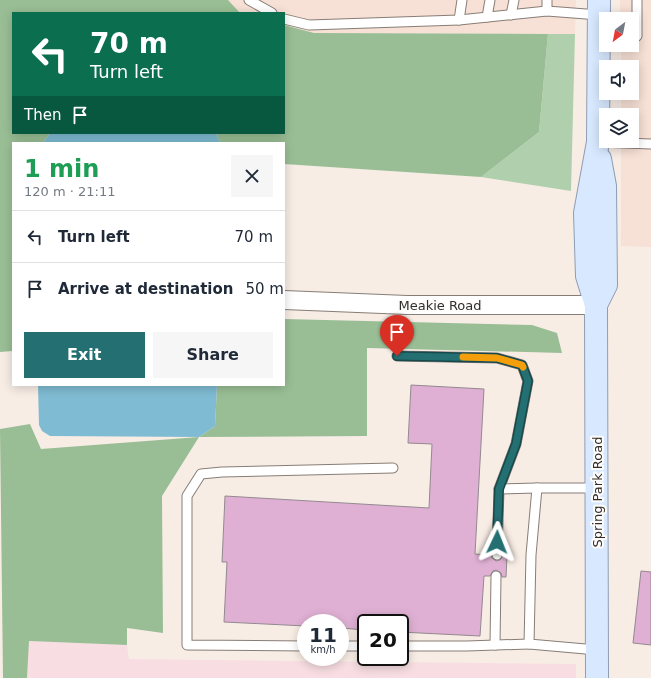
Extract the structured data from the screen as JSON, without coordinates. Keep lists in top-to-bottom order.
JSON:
{
  "streets": {
    "main road": ["Spring Park Road"],
    "street": ["Meakie Road"]
  },
  "crossings": [
    ["Meakie Road", "Spring Park Road"]
  ],
  "north": "bottom left",
  "page": {
    "turn": ["70 m", "Turn left"],
    "then": "Then",
    "heading": ["1 min", "120 m · 21:11"],
    "list": [
      {
        "name": "Turn left",
        "value": "70 m"
      },
      {
        "name": "Arrive at destination",
        "value": "50 m"
      }
    ],
    "buttons": ["Exit", "Share"],
    "speed": "11 km/h",
    "limit": "20"
  }
}
